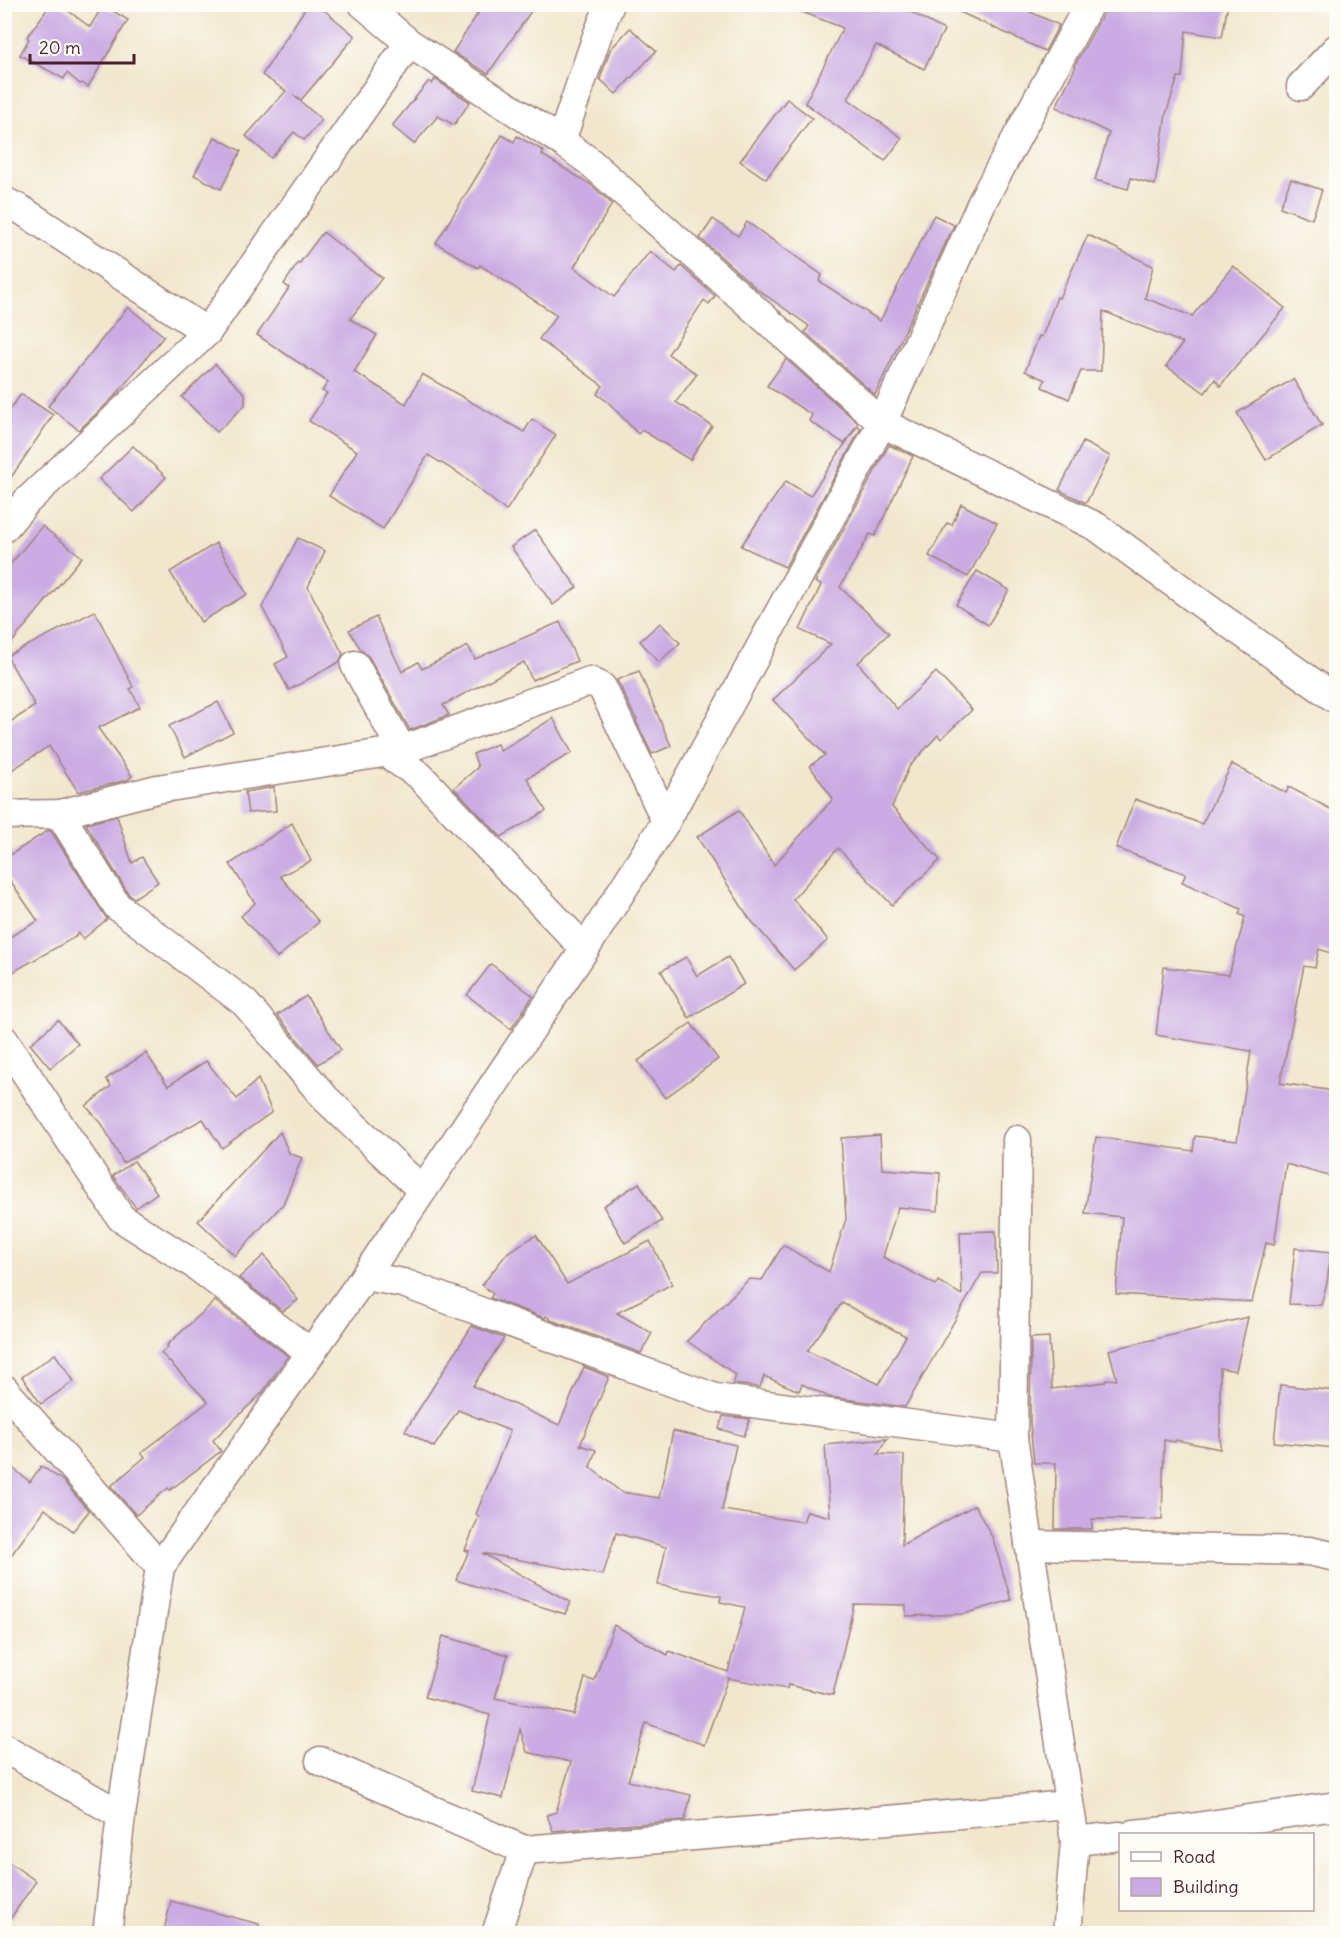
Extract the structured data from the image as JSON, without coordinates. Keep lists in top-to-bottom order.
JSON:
{
  "legend": ["Road", "Building"],
  "scale_bar": "20 m"
}
